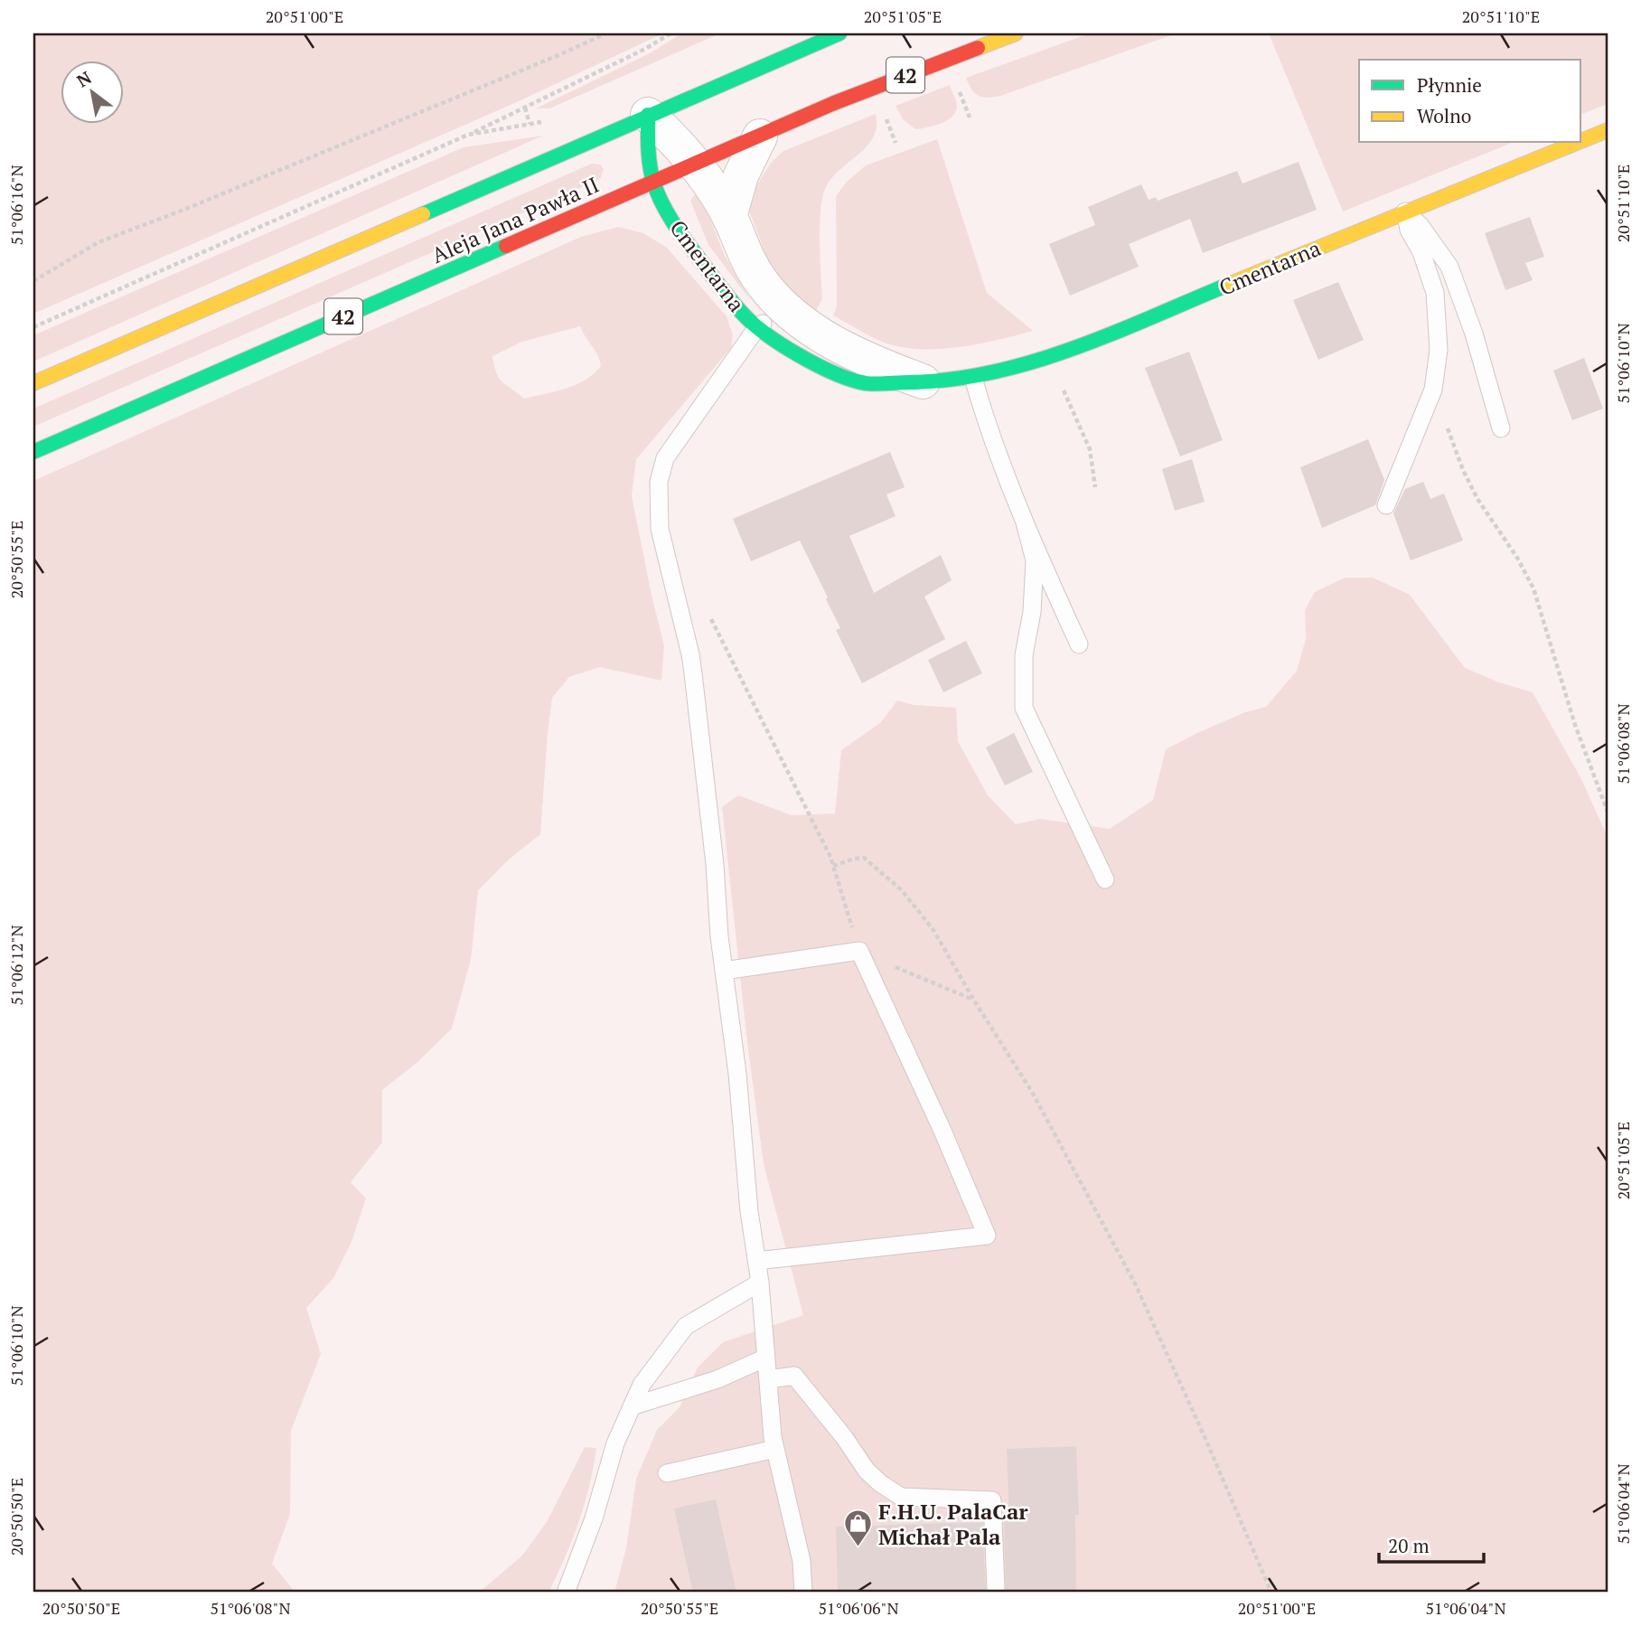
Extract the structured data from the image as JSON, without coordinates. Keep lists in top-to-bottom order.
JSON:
{
  "streets": {
    "main road": ["42", "Aleja Jana Pawła II", "Cmentarna"]
  },
  "crossings": [
    ["Aleja Jana Pawła II", "Cmentarna"]
  ],
  "places": {
    "shop": ["F.H.U. PalaCar Michał Pala"]
  },
  "legend": ["Płynnie", "Wolno"],
  "scale_bar": "20 m",
  "north": "top left",
  "coordinates": [
    "20°51'00\"E",
    "20°51'05\"E",
    "20°51'10\"E",
    "51°06'16\"N",
    "51°06'10\"N",
    "20°50'55\"E",
    "51°06'08\"N",
    "51°06'12\"N",
    "51°06'04\"N",
    "20°50'50\"E",
    "51°06'06\"N"
  ]
}
